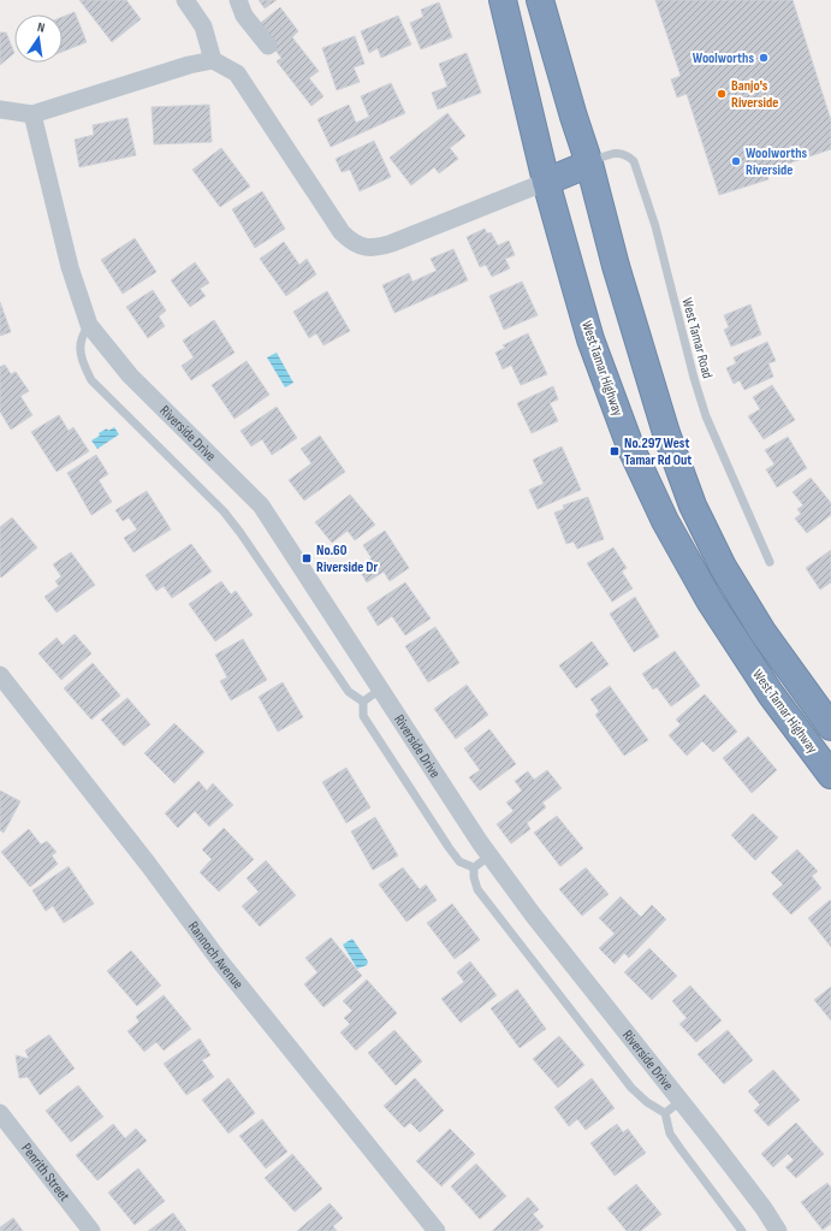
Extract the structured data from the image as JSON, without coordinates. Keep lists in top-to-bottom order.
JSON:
{
  "streets": {
    "highway": ["West Tamar Highway"],
    "street": ["Riverside Drive", "Rannoch Avenue", "Penrith Street"],
    "lane": ["West Tamar Road"]
  },
  "crossings": [
    ["West Tamar Road", "West Tamar Highway"]
  ],
  "places": {
    "other": ["Woolworths", "Banjo's Riverside", "Woolworths Riverside"],
    "transit": ["No.297 West Tamar Rd Out", "No.60 Riverside Dr"]
  },
  "north": "top"
}
